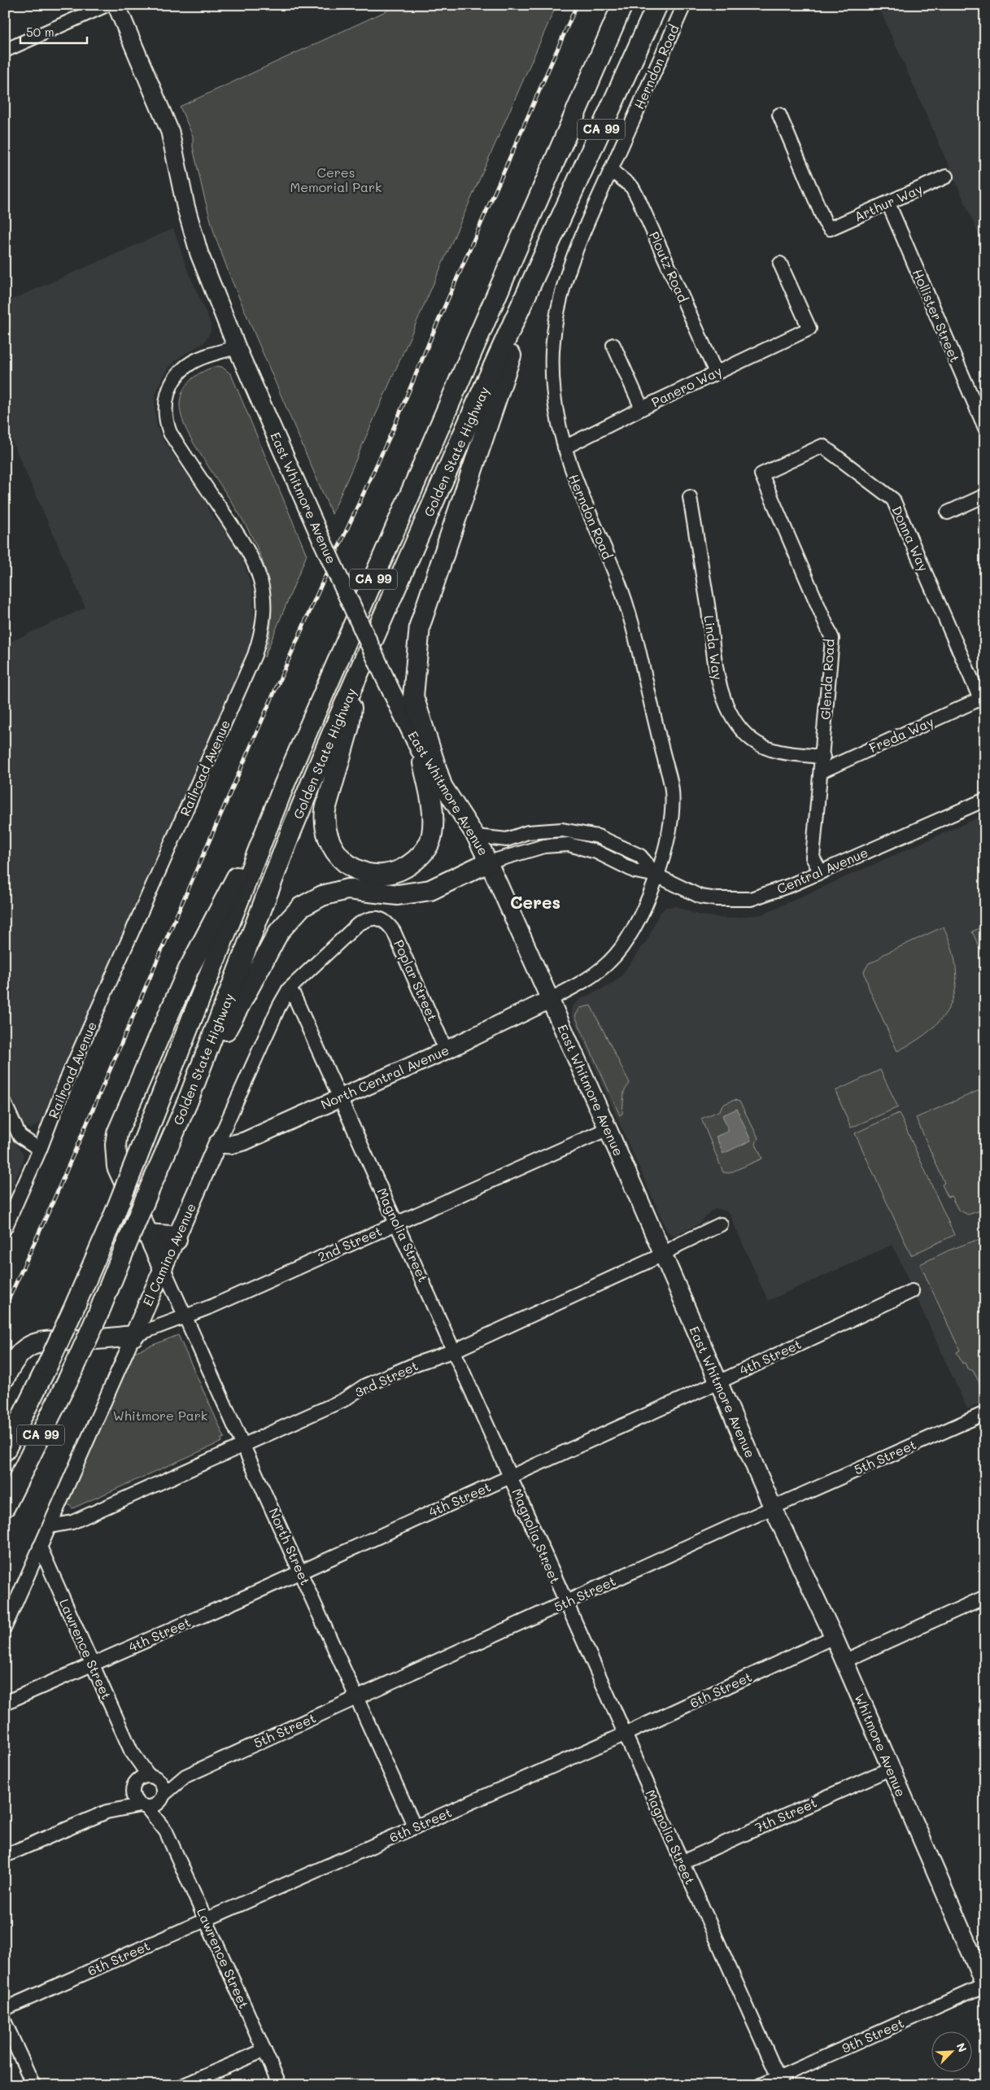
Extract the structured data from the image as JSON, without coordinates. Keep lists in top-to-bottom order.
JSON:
{
  "streets": {
    "highway": ["CA 99", "Golden State Highway"],
    "main road": [
      "East Whitmore Avenue",
      "North Central Avenue",
      "El Camino Avenue",
      "Whitmore Avenue"
    ],
    "street": [
      "Herndon Road",
      "Arthur Way",
      "Ploutz Road",
      "Hollister Street",
      "Panero Way",
      "Donna Way",
      "Linda Way",
      "Glenda Road",
      "Freda Way",
      "Railroad Avenue",
      "Central Avenue",
      "Poplar Street",
      "Magnolia Street",
      "2nd Street",
      "4th Street",
      "3rd Street",
      "5th Street",
      "North Street",
      "Lawrence Street",
      "6th Street",
      "7th Street",
      "9th Street"
    ]
  },
  "crossings": [
    ["Herndon Road", "Ploutz Road"],
    ["Herndon Road", "Panero Way"],
    ["Herndon Road", "East Whitmore Avenue"],
    ["Herndon Road", "Central Avenue"],
    ["Herndon Road", "North Central Avenue"],
    ["Arthur Way", "Hollister Street"],
    ["Ploutz Road", "Panero Way"],
    ["East Whitmore Avenue", "Railroad Avenue"],
    ["East Whitmore Avenue", "North Central Avenue"],
    ["East Whitmore Avenue", "2nd Street"],
    ["East Whitmore Avenue", "4th Street"],
    ["East Whitmore Avenue", "3rd Street"],
    ["East Whitmore Avenue", "5th Street"],
    ["East Whitmore Avenue", "Whitmore Avenue"],
    ["Donna Way", "Glenda Road"],
    ["Donna Way", "Freda Way"],
    ["Linda Way", "Glenda Road"],
    ["Glenda Road", "Freda Way"],
    ["Glenda Road", "Central Avenue"],
    ["Poplar Street", "North Central Avenue"],
    ["Poplar Street", "El Camino Avenue"],
    ["North Central Avenue", "Magnolia Street"],
    ["North Central Avenue", "El Camino Avenue"],
    ["Magnolia Street", "2nd Street"],
    ["Magnolia Street", "El Camino Avenue"],
    ["Magnolia Street", "4th Street"],
    ["Magnolia Street", "3rd Street"],
    ["Magnolia Street", "5th Street"],
    ["Magnolia Street", "6th Street"],
    ["Magnolia Street", "7th Street"],
    ["Magnolia Street", "9th Street"],
    ["2nd Street", "El Camino Avenue"],
    ["2nd Street", "North Street"],
    ["El Camino Avenue", "3rd Street"],
    ["El Camino Avenue", "North Street"],
    ["El Camino Avenue", "Lawrence Street"],
    ["4th Street", "North Street"],
    ["4th Street", "Lawrence Street"],
    ["3rd Street", "North Street"],
    ["5th Street", "North Street"],
    ["5th Street", "Lawrence Street"],
    ["5th Street", "Whitmore Avenue"],
    ["North Street", "6th Street"],
    ["Lawrence Street", "6th Street"],
    ["6th Street", "Whitmore Avenue"],
    ["Whitmore Avenue", "7th Street"],
    ["Whitmore Avenue", "9th Street"]
  ],
  "districts": ["Ceres"],
  "parks": ["Ceres Memorial Park", "Whitmore Park"],
  "scale_bar": "50 m",
  "north": "top right"
}
